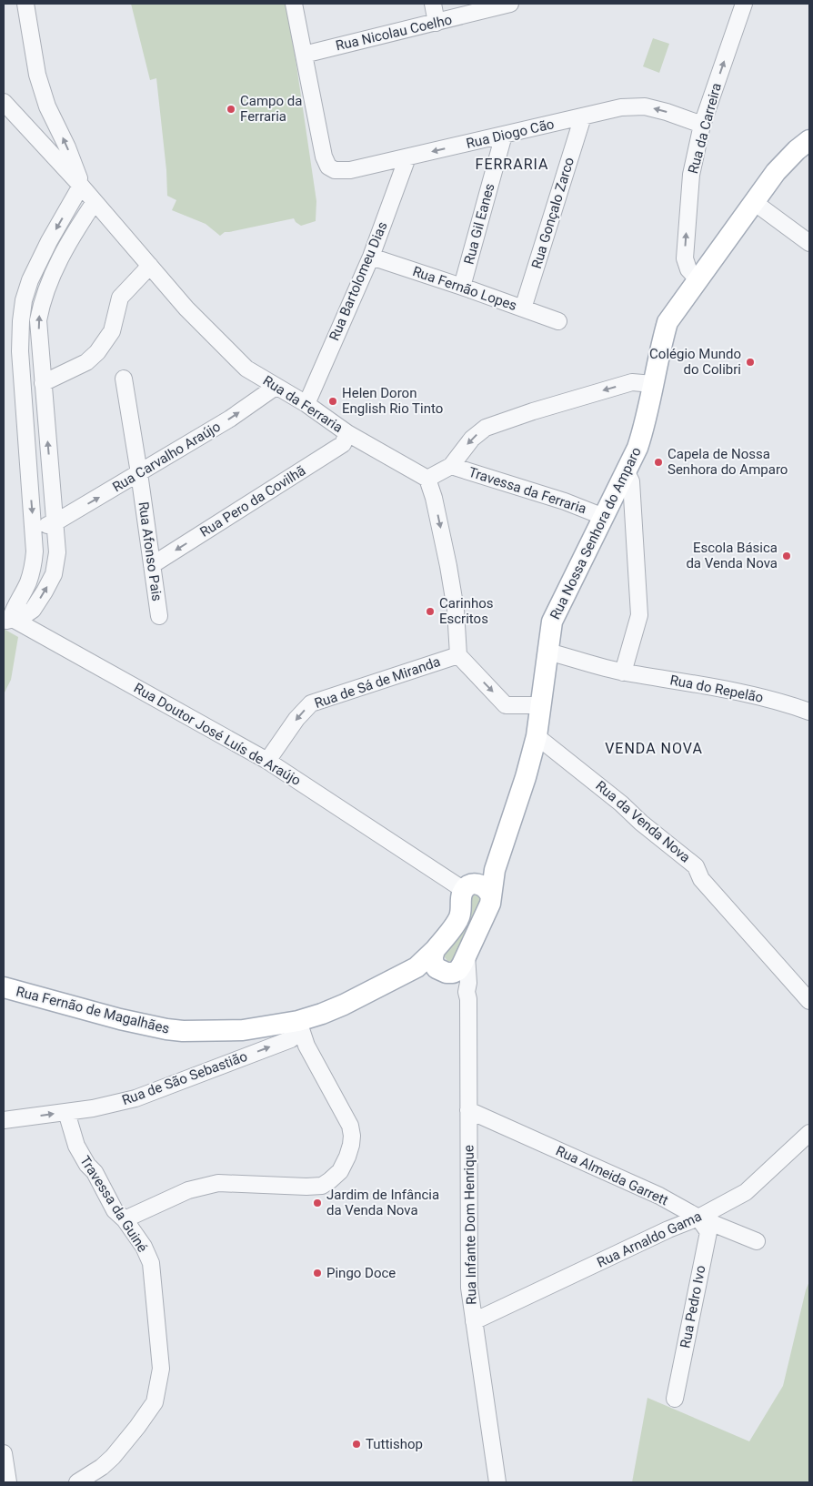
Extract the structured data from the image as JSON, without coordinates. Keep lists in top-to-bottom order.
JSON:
{
  "streets": {
    "main road": ["Rua Nossa Senhora do Amparo", "Rua Fernão de Magalhães"],
    "street": [
      "Rua Nicolau Coelho",
      "Rua da Carreira",
      "Rua Diogo Cão",
      "Rua Gonçalo Zarco",
      "Rua Gil Eanes",
      "Rua Bartolomeu Dias",
      "Rua Fernão Lopes",
      "Rua da Ferraria",
      "Rua Carvalho Araújo",
      "Travessa da Ferraria",
      "Rua Pero da Covilhã",
      "Rua Afonso Pais",
      "Rua de Sá de Miranda",
      "Rua do Repelão",
      "Rua Doutor José Luís de Araújo",
      "Rua da Venda Nova",
      "Rua de São Sebastião",
      "Rua Almeida Garrett",
      "Travessa da Guiné",
      "Rua Infante Dom Henrique",
      "Rua Arnaldo Gama",
      "Rua Pedro Ivo"
    ]
  },
  "crossings": [
    ["Rua Nicolau Coelho", "Rua Diogo Cão"],
    ["Rua da Carreira", "Rua Diogo Cão"],
    ["Rua da Carreira", "Rua Nossa Senhora do Amparo"],
    ["Rua Diogo Cão", "Rua Gonçalo Zarco"],
    ["Rua Diogo Cão", "Rua Gil Eanes"],
    ["Rua Diogo Cão", "Rua Bartolomeu Dias"],
    ["Rua Gonçalo Zarco", "Rua Fernão Lopes"],
    ["Rua Gil Eanes", "Rua Fernão Lopes"],
    ["Rua Bartolomeu Dias", "Rua Fernão Lopes"],
    ["Rua Bartolomeu Dias", "Rua da Ferraria"],
    ["Rua da Ferraria", "Rua Carvalho Araújo"],
    ["Rua da Ferraria", "Rua Pero da Covilhã"],
    ["Rua Carvalho Araújo", "Rua Afonso Pais"],
    ["Travessa da Ferraria", "Rua Nossa Senhora do Amparo"],
    ["Rua Pero da Covilhã", "Rua Afonso Pais"],
    ["Rua Nossa Senhora do Amparo", "Rua do Repelão"],
    ["Rua Nossa Senhora do Amparo", "Rua da Venda Nova"],
    ["Rua de Sá de Miranda", "Rua Doutor José Luís de Araújo"],
    ["Rua Fernão de Magalhães", "Rua de São Sebastião"],
    ["Rua de São Sebastião", "Travessa da Guiné"],
    ["Rua Almeida Garrett", "Rua Infante Dom Henrique"],
    ["Rua Almeida Garrett", "Rua Arnaldo Gama"],
    ["Rua Almeida Garrett", "Rua Pedro Ivo"],
    ["Rua Infante Dom Henrique", "Rua Arnaldo Gama"],
    ["Rua Arnaldo Gama", "Rua Pedro Ivo"]
  ],
  "one_way": [
    "Rua da Carreira",
    "Rua Diogo Cão",
    "Rua Pero da Covilhã",
    "Rua de Sá de Miranda",
    "Rua de São Sebastião"
  ],
  "districts": ["FERRARIA", "VENDA NOVA"],
  "places": [
    "Campo da Ferraria",
    "Colégio Mundo do Colibri",
    "Helen Doron English Rio Tinto",
    "Capela de Nossa Senhora do Amparo",
    "Escola Básica da Venda Nova",
    "Carinhos Escritos",
    "Jardim de Infância da Venda Nova",
    "Pingo Doce",
    "Tuttishop"
  ]
}
